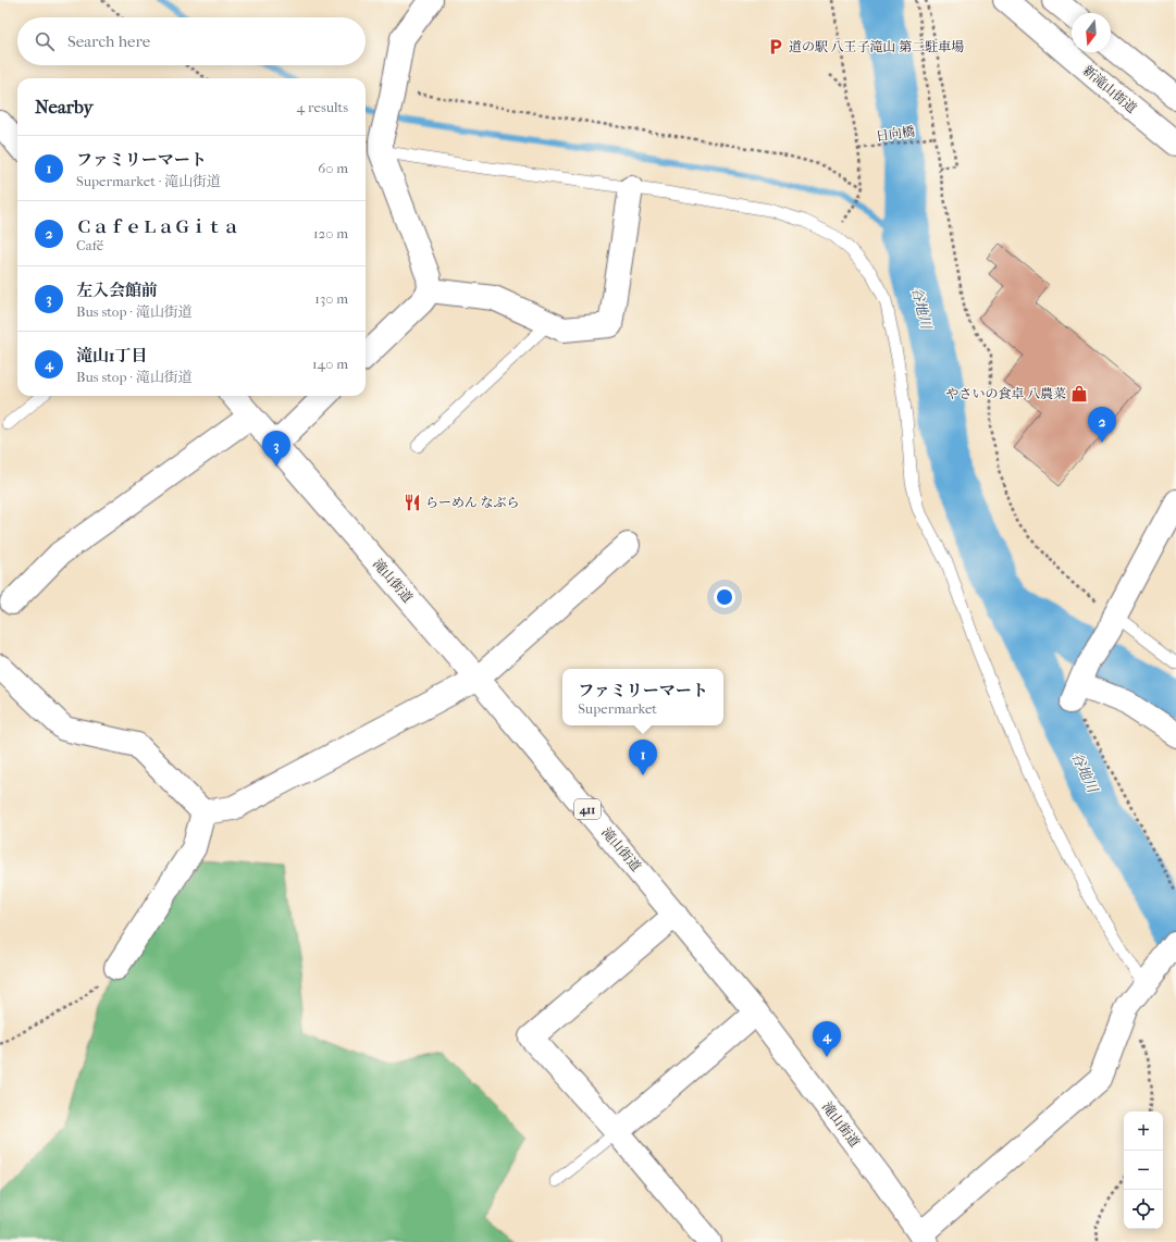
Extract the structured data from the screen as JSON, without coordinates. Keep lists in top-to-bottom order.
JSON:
{
  "streets": {
    "main road": ["新滝山街道", "滝山街道", "411"],
    "path": ["日向橋"]
  },
  "water": ["谷地川"],
  "places": {
    "parking": ["道の駅 八王子滝山 第二駐車場"],
    "shop": ["やさいの食卓 八農菜"],
    "restaurant": ["らーめん なぶら"]
  },
  "north": "bottom",
  "page": {
    "search": "Search here",
    "heading": ["Nearby", "4 results"],
    "list": [
      {
        "mark": "1",
        "name": "ファミリーマート",
        "note": "Supermarket · 滝山街道",
        "value": "60 m"
      },
      {
        "mark": "2",
        "name": "ＣａｆｅＬａＧｉｔａ",
        "note": "Café",
        "value": "120 m"
      },
      {
        "mark": "3",
        "name": "左入会館前",
        "note": "Bus stop · 滝山街道",
        "value": "130 m"
      },
      {
        "mark": "4",
        "name": "滝山1丁目",
        "note": "Bus stop · 滝山街道",
        "value": "140 m"
      }
    ],
    "pins": [
      "2",
      "3",
      "1",
      "4"
    ],
    "popup": ["ファミリーマート", "Supermarket"],
    "map_buttons": ["+", "−"]
  }
}
